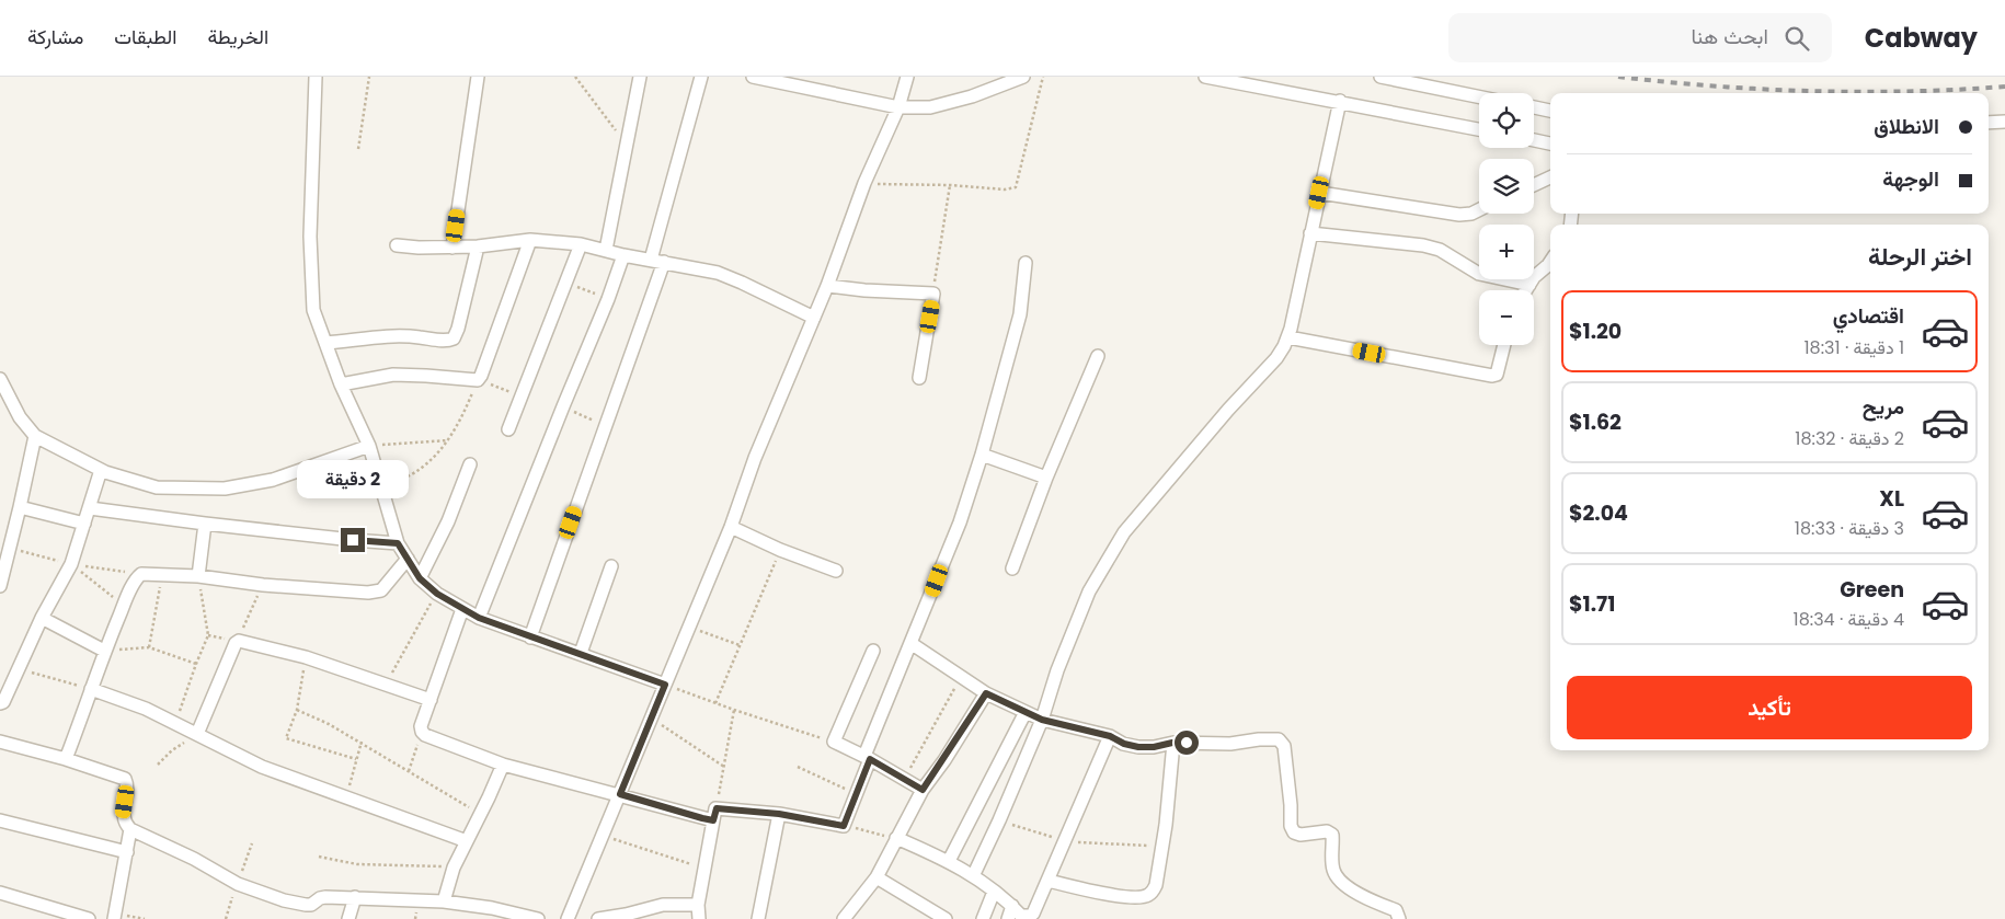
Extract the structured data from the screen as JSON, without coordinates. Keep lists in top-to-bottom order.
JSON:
{
  "page": {
    "header": "Cabway",
    "search": "ابحث هنا",
    "nav": ["الخريطة", "الطبقات", "مشاركة"],
    "map_buttons": ["+", "−"],
    "banner": ["الانطلاق", "الوجهة"],
    "heading": "اختر الرحلة",
    "list": [
      {
        "name": "اقتصادي",
        "note": "1 دقيقة · 18:31",
        "value": "$1.20"
      },
      {
        "name": "مريح",
        "note": "2 دقيقة · 18:32",
        "value": "$1.62"
      },
      {
        "name": "XL",
        "note": "3 دقيقة · 18:33",
        "value": "$2.04"
      },
      {
        "name": "Green",
        "note": "4 دقيقة · 18:34",
        "value": "$1.71"
      }
    ],
    "bubble": "2 دقيقة",
    "buttons": "تأكيد"
  }
}
